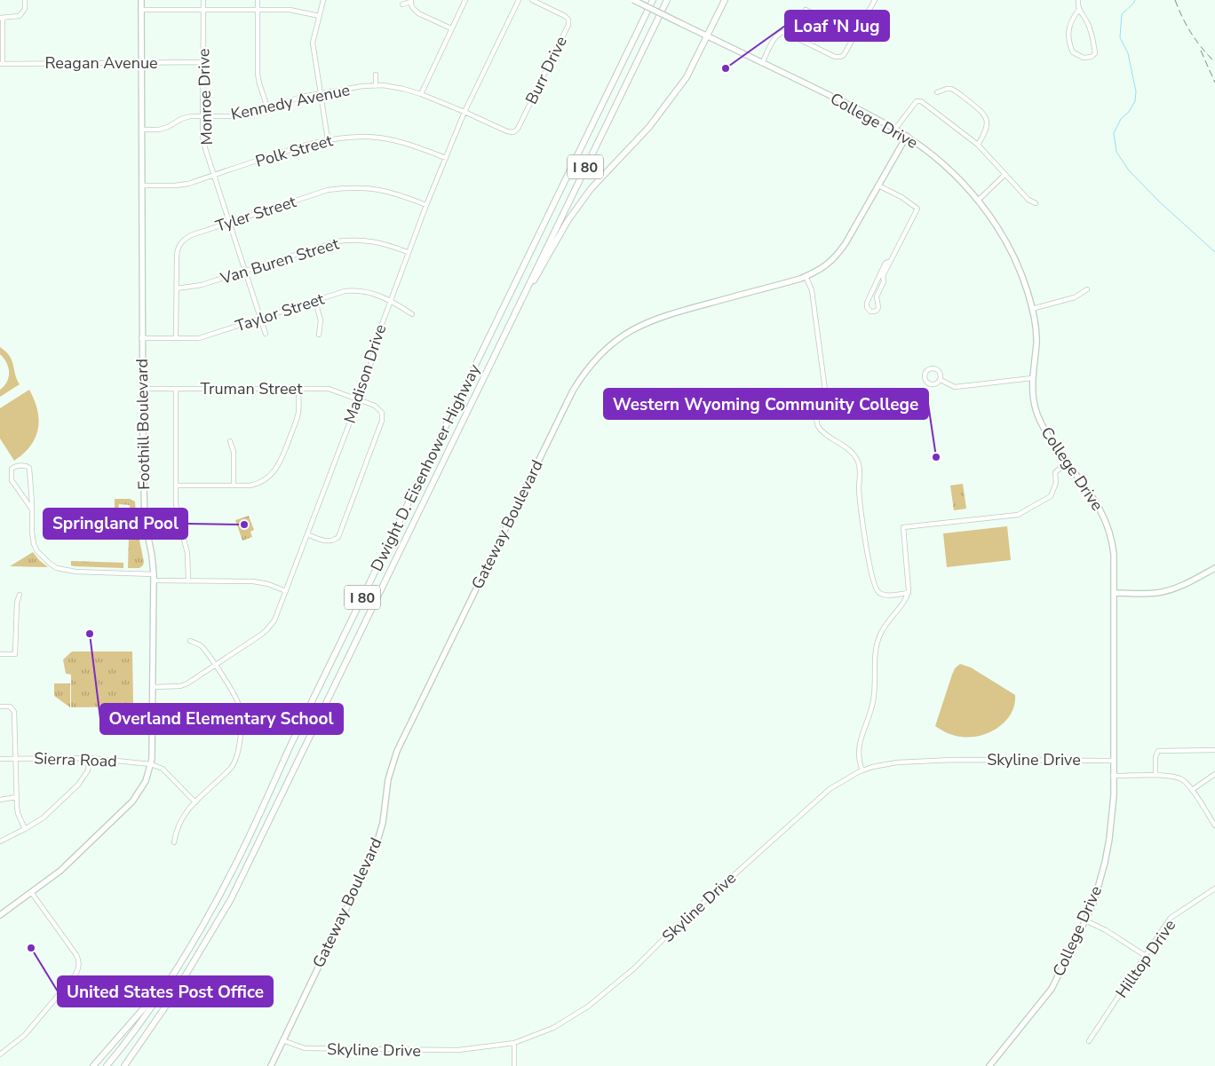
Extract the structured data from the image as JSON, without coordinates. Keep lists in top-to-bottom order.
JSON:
{
  "streets": {
    "highway": ["I 80", "Dwight D. Eisenhower Highway"],
    "main road": ["College Drive", "Foothill Boulevard", "Gateway Boulevard"],
    "street": [
      "Reagan Avenue",
      "Burr Drive",
      "Monroe Drive",
      "Kennedy Avenue",
      "Polk Street",
      "Tyler Street",
      "Van Buren Street",
      "Taylor Street",
      "Madison Drive",
      "Truman Street",
      "Sierra Road",
      "Skyline Drive",
      "Hilltop Drive"
    ]
  },
  "crossings": [
    ["Reagan Avenue", "Monroe Drive"],
    ["Reagan Avenue", "Foothill Boulevard"],
    ["Burr Drive", "Kennedy Avenue"],
    ["Monroe Drive", "Kennedy Avenue"],
    ["Monroe Drive", "Polk Street"],
    ["Monroe Drive", "Tyler Street"],
    ["Monroe Drive", "Van Buren Street"],
    ["Monroe Drive", "Taylor Street"],
    ["Kennedy Avenue", "Madison Drive"],
    ["Kennedy Avenue", "Foothill Boulevard"],
    ["College Drive", "I 80"],
    ["College Drive", "Gateway Boulevard"],
    ["College Drive", "Skyline Drive"],
    ["Polk Street", "Madison Drive"],
    ["Polk Street", "Foothill Boulevard"],
    ["I 80", "Dwight D. Eisenhower Highway"],
    ["Tyler Street", "Van Buren Street"],
    ["Tyler Street", "Taylor Street"],
    ["Tyler Street", "Madison Drive"],
    ["Van Buren Street", "Madison Drive"],
    ["Taylor Street", "Madison Drive"],
    ["Taylor Street", "Foothill Boulevard"],
    ["Madison Drive", "Truman Street"],
    ["Madison Drive", "Foothill Boulevard"],
    ["Truman Street", "Foothill Boulevard"],
    ["Foothill Boulevard", "Sierra Road"],
    ["Gateway Boulevard", "Skyline Drive"]
  ],
  "places": [
    "Loaf 'N Jug",
    "Western Wyoming Community College",
    "Springland Pool",
    "Overland Elementary School",
    "United States Post Office"
  ]
}
